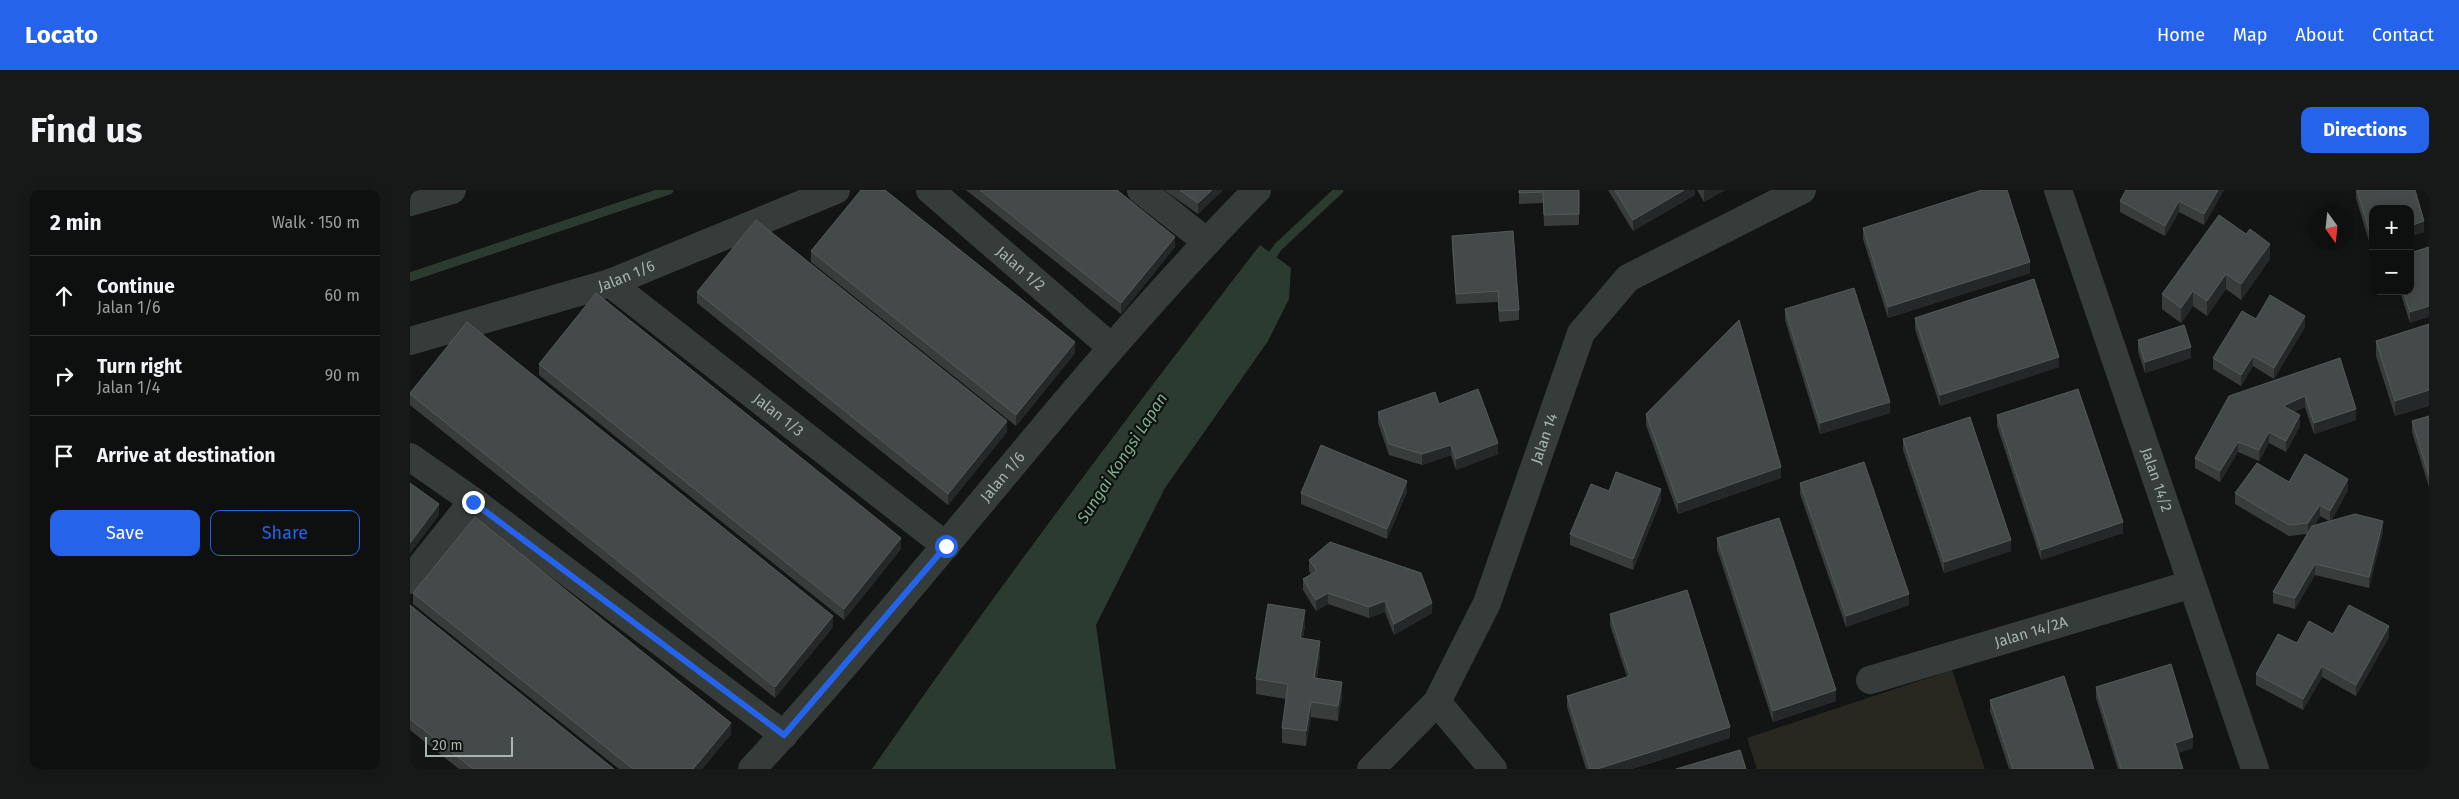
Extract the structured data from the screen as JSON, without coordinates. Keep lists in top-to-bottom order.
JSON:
{
  "streets": {
    "street": [
      "Jalan 1/2",
      "Jalan 1/6",
      "Jalan 1/3",
      "Jalan 14",
      "Jalan 14/2",
      "Jalan 14/2A"
    ]
  },
  "crossings": [
    ["Jalan 1/2", "Jalan 1/6"],
    ["Jalan 1/6", "Jalan 1/3"],
    ["Jalan 14/2", "Jalan 14/2A"]
  ],
  "water": ["Sungai Kongsi Lapan"],
  "scale_bar": "20 m",
  "north": "bottom",
  "page": {
    "header": "Locato",
    "nav": [
      "Home",
      "Map",
      "About",
      "Contact"
    ],
    "buttons": [
      "Directions",
      ["Save", "Share"]
    ],
    "title": "Find us",
    "heading": ["2 min", "Walk · 150 m"],
    "map_buttons": ["+", "−"],
    "list": [
      ["Continue", "Jalan 1/6", "60 m"],
      ["Turn right", "Jalan 1/4", "90 m"],
      "Arrive at destination"
    ],
    "scale": "20 m"
  }
}
